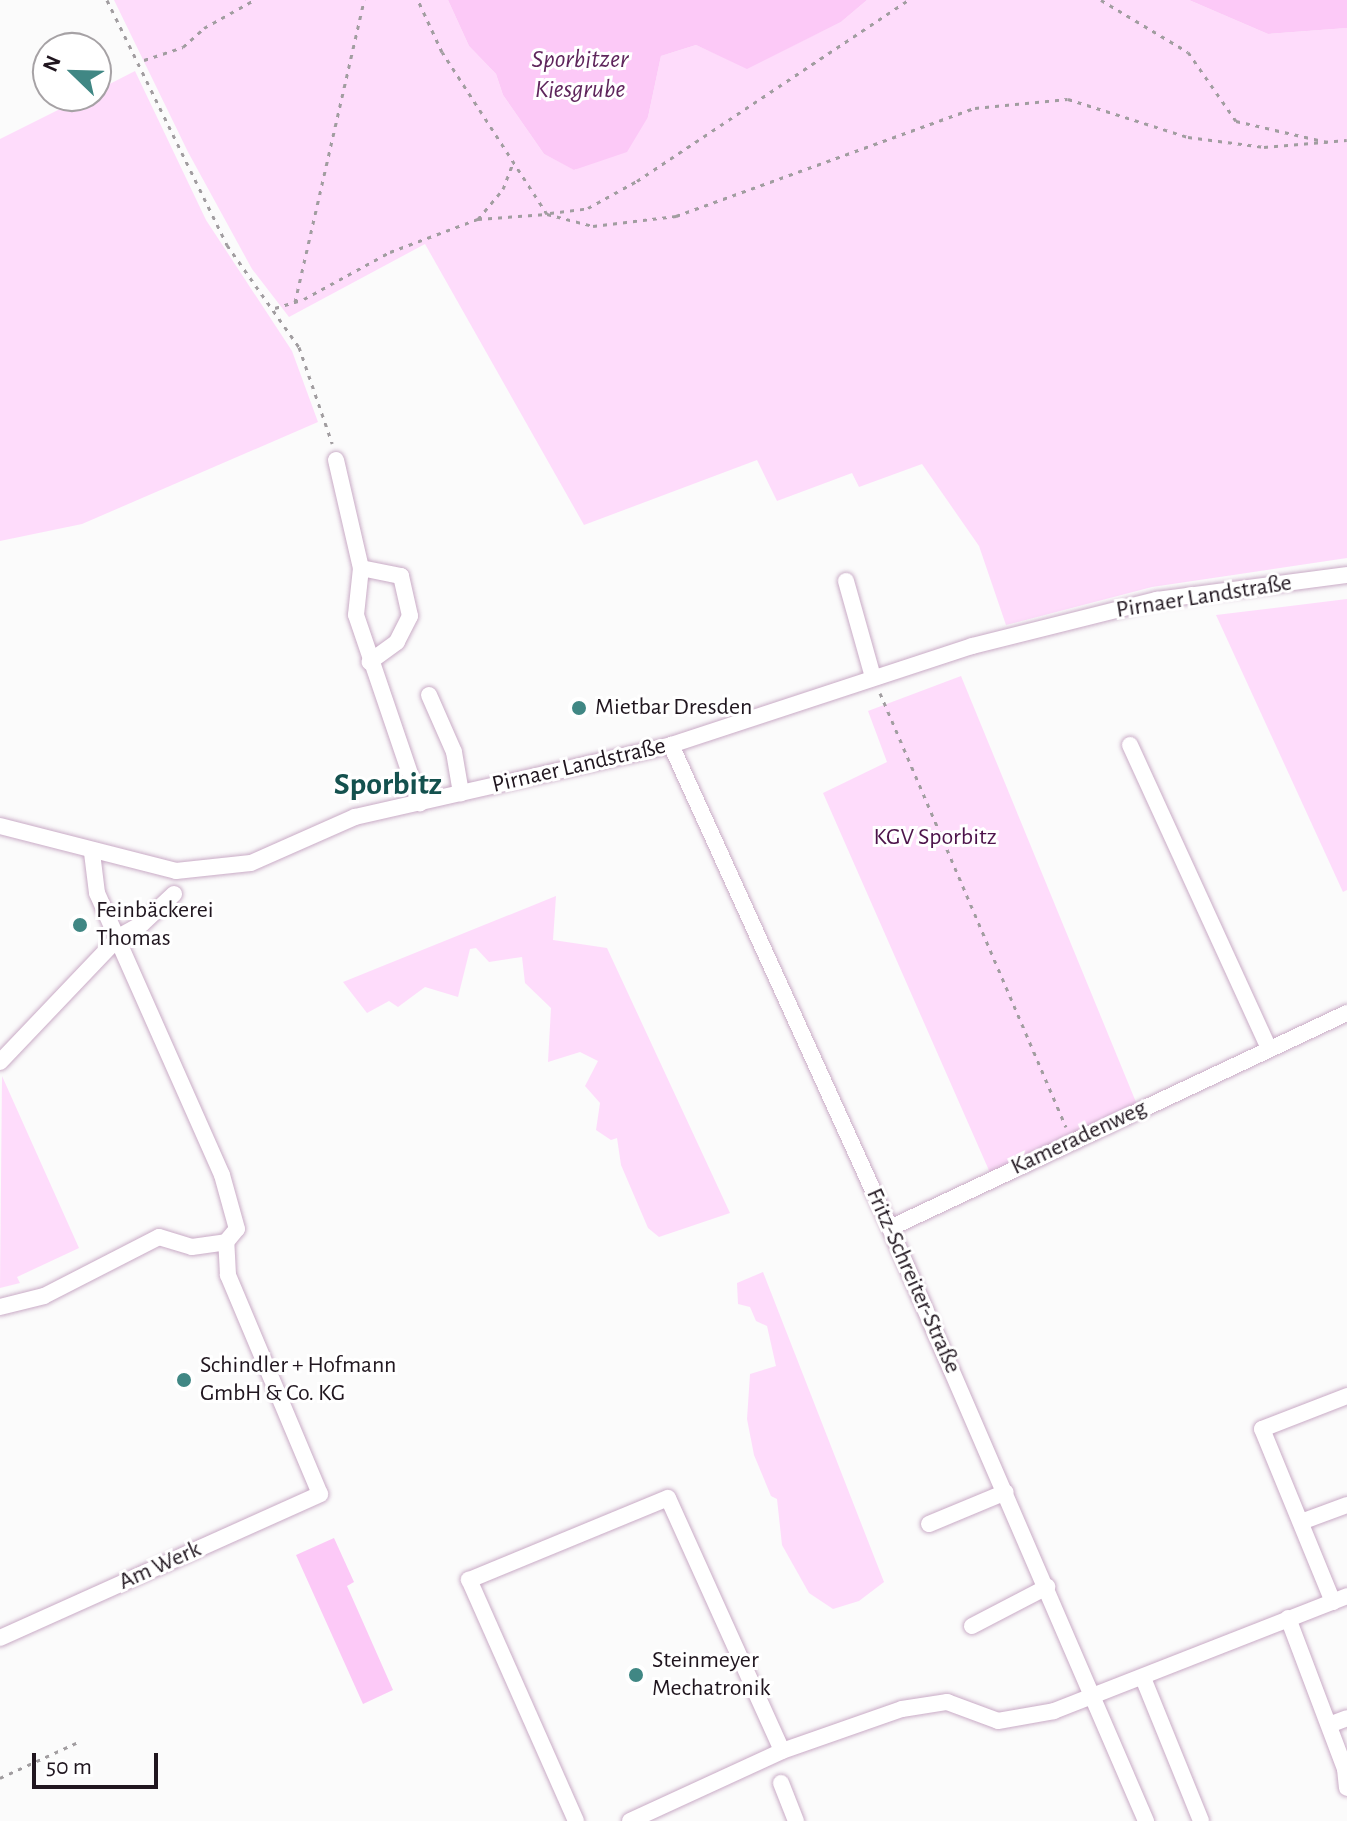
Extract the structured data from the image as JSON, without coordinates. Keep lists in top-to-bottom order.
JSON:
{
  "streets": {
    "street": [
      "Pirnaer Landstraße",
      "Kameradenweg",
      "Fritz-Schreiter-Straße",
      "Am Werk"
    ]
  },
  "crossings": [
    ["Pirnaer Landstraße", "Fritz-Schreiter-Straße"],
    ["Kameradenweg", "Fritz-Schreiter-Straße"]
  ],
  "districts": ["Sporbitz"],
  "water": ["Sporbitzer Kiesgrube"],
  "parks": ["KGV Sporbitz"],
  "places": [
    "Mietbar Dresden",
    "Feinbäckerei Thomas",
    "Schindler + Hofmann GmbH & Co. KG",
    "Steinmeyer Mechatronik"
  ],
  "scale_bar": "50 m",
  "north": "top left"
}
